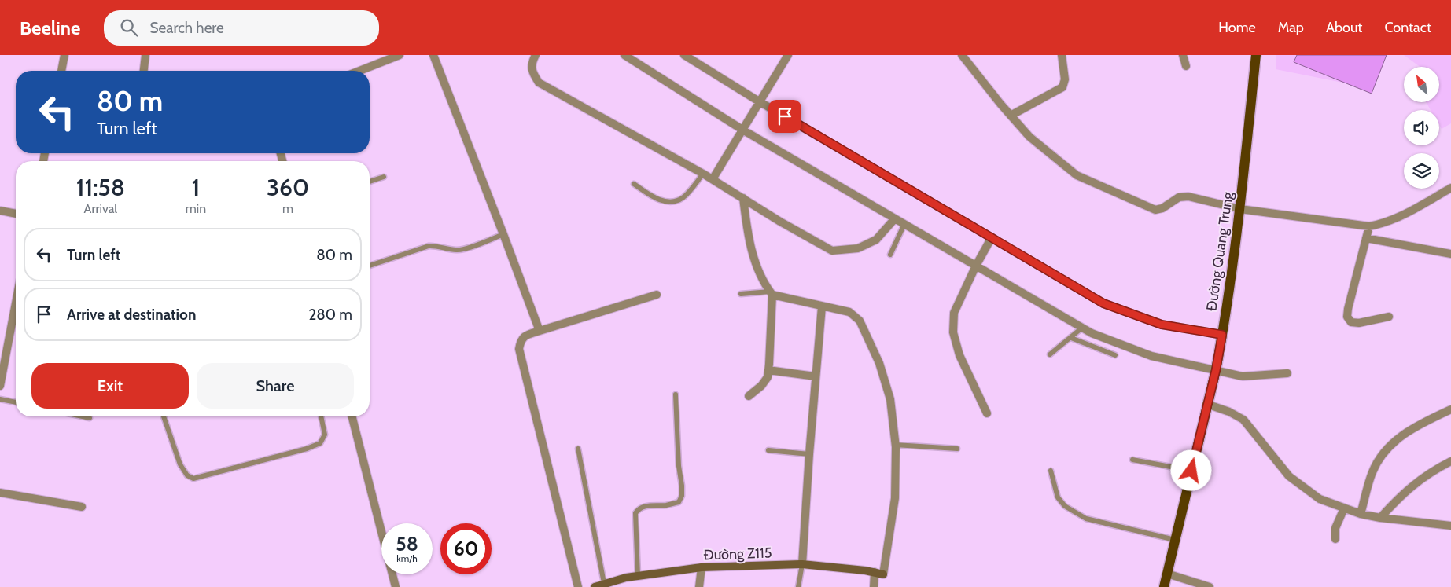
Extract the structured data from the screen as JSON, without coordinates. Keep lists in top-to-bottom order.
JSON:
{
  "streets": {
    "main road": ["Đường Quang Trung"],
    "street": ["Đường Z115"]
  },
  "north": "top left",
  "page": {
    "header": "Beeline",
    "search": "Search here",
    "nav": [
      "Home",
      "Map",
      "About",
      "Contact"
    ],
    "turn": ["80 m", "Turn left"],
    "eta": [
      "11:58",
      "Arrival",
      "1",
      "min",
      "360",
      "m"
    ],
    "list": [
      {
        "name": "Turn left",
        "value": "80 m"
      },
      {
        "name": "Arrive at destination",
        "value": "280 m"
      }
    ],
    "buttons": ["Exit", "Share"],
    "speed": "58 km/h",
    "limit": "60"
  }
}
